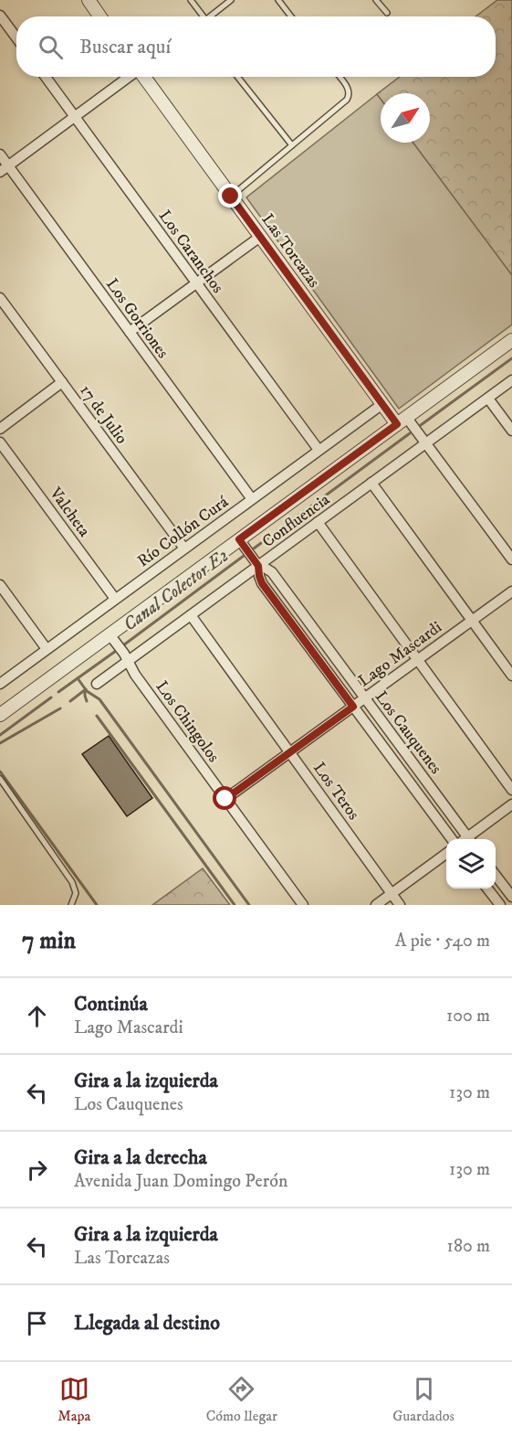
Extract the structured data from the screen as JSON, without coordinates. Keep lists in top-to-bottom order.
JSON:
{
  "streets": {
    "street": [
      "Las Torcazas",
      "Los Caranchos",
      "Los Gorriones",
      "17 de Julio",
      "Valcheta",
      "Confluencia",
      "Río Collón Curá",
      "Lago Mascardi",
      "Los Chingolos",
      "Los Cauquenes",
      "Los Teros"
    ]
  },
  "crossings": [
    ["Las Torcazas", "Confluencia"],
    ["Las Torcazas", "Río Collón Curá"],
    ["Los Caranchos", "Río Collón Curá"],
    ["Los Gorriones", "Río Collón Curá"],
    ["17 de Julio", "Río Collón Curá"],
    ["Valcheta", "Río Collón Curá"],
    ["Confluencia", "Los Chingolos"],
    ["Confluencia", "Los Cauquenes"],
    ["Confluencia", "Los Teros"],
    ["Lago Mascardi", "Los Chingolos"],
    ["Lago Mascardi", "Los Cauquenes"],
    ["Lago Mascardi", "Los Teros"]
  ],
  "water": ["Canal Colector E2"],
  "north": "top right",
  "page": {
    "search": "Buscar aquí",
    "heading": ["7 min", "A pie · 540 m"],
    "list": [
      ["Continúa", "Lago Mascardi", "100 m"],
      ["Gira a la izquierda", "Los Cauquenes", "130 m"],
      ["Gira a la derecha", "Avenida Juan Domingo Perón", "130 m"],
      ["Gira a la izquierda", "Las Torcazas", "180 m"],
      "Llegada al destino"
    ],
    "nav": ["Mapa", "Cómo llegar", "Guardados"]
  }
}
